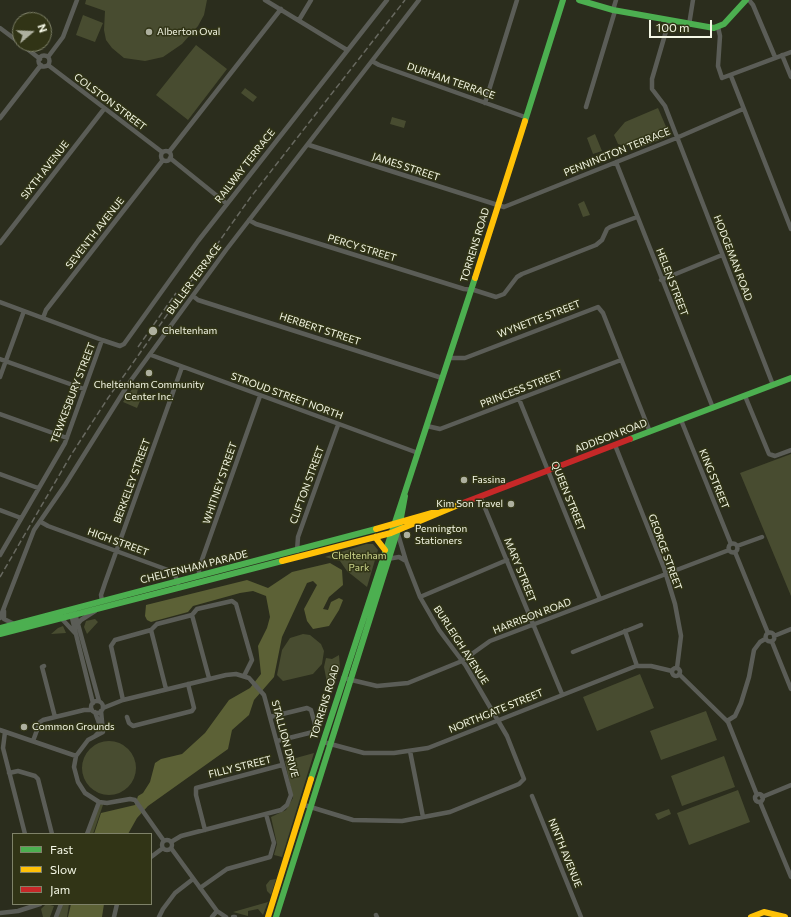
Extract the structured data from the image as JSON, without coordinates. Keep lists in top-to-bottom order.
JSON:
{
  "streets": {
    "main road": ["TORRENS ROAD", "ADDISON ROAD", "CHELTENHAM PARADE"],
    "street": [
      "DURHAM TERRACE",
      "COLSTON STREET",
      "PENNINGTON TERRACE",
      "RAILWAY TERRACE",
      "JAMES STREET",
      "SIXTH AVENUE",
      "SEVENTH AVENUE",
      "PERCY STREET",
      "HODGEMAN ROAD",
      "BULLER TERRACE",
      "HELEN STREET",
      "WYNETTE STREET",
      "HERBERT STREET",
      "PRINCESS STREET",
      "TEWKESBURY STREET",
      "STROUD STREET NORTH",
      "KING STREET",
      "BERKELEY STREET",
      "WHITNEY STREET",
      "CLIFTON STREET",
      "QUEEN STREET",
      "HIGH STREET",
      "GEORGE STREET",
      "MARY STREET",
      "HARRISON ROAD",
      "BURLEIGH AVENUE",
      "NORTHGATE STREET",
      "STALLION DRIVE",
      "FILLY STREET",
      "NINTH AVENUE"
    ]
  },
  "crossings": [
    ["DURHAM TERRACE", "TORRENS ROAD"],
    ["DURHAM TERRACE", "BULLER TERRACE"],
    ["COLSTON STREET", "SIXTH AVENUE"],
    ["COLSTON STREET", "SEVENTH AVENUE"],
    ["PENNINGTON TERRACE", "JAMES STREET"],
    ["PENNINGTON TERRACE", "TORRENS ROAD"],
    ["PENNINGTON TERRACE", "HODGEMAN ROAD"],
    ["PENNINGTON TERRACE", "HELEN STREET"],
    ["RAILWAY TERRACE", "TEWKESBURY STREET"],
    ["JAMES STREET", "TORRENS ROAD"],
    ["JAMES STREET", "BULLER TERRACE"],
    ["TORRENS ROAD", "PERCY STREET"],
    ["TORRENS ROAD", "WYNETTE STREET"],
    ["TORRENS ROAD", "HERBERT STREET"],
    ["TORRENS ROAD", "PRINCESS STREET"],
    ["TORRENS ROAD", "STROUD STREET NORTH"],
    ["TORRENS ROAD", "ADDISON ROAD"],
    ["TORRENS ROAD", "CHELTENHAM PARADE"],
    ["TORRENS ROAD", "HARRISON ROAD"],
    ["TORRENS ROAD", "BURLEIGH AVENUE"],
    ["TORRENS ROAD", "NORTHGATE STREET"],
    ["PERCY STREET", "BULLER TERRACE"],
    ["PERCY STREET", "HELEN STREET"],
    ["HODGEMAN ROAD", "ADDISON ROAD"],
    ["BULLER TERRACE", "HERBERT STREET"],
    ["BULLER TERRACE", "STROUD STREET NORTH"],
    ["BULLER TERRACE", "HIGH STREET"],
    ["HELEN STREET", "ADDISON ROAD"],
    ["WYNETTE STREET", "PRINCESS STREET"],
    ["WYNETTE STREET", "ADDISON ROAD"],
    ["PRINCESS STREET", "QUEEN STREET"],
    ["STROUD STREET NORTH", "BERKELEY STREET"],
    ["STROUD STREET NORTH", "WHITNEY STREET"],
    ["STROUD STREET NORTH", "CLIFTON STREET"],
    ["ADDISON ROAD", "KING STREET"],
    ["ADDISON ROAD", "QUEEN STREET"],
    ["ADDISON ROAD", "GEORGE STREET"],
    ["ADDISON ROAD", "CHELTENHAM PARADE"],
    ["ADDISON ROAD", "MARY STREET"],
    ["ADDISON ROAD", "BURLEIGH AVENUE"],
    ["BERKELEY STREET", "HIGH STREET"],
    ["BERKELEY STREET", "CHELTENHAM PARADE"],
    ["WHITNEY STREET", "CHELTENHAM PARADE"],
    ["CLIFTON STREET", "CHELTENHAM PARADE"],
    ["QUEEN STREET", "HARRISON ROAD"],
    ["HIGH STREET", "CHELTENHAM PARADE"],
    ["GEORGE STREET", "HARRISON ROAD"],
    ["CHELTENHAM PARADE", "BURLEIGH AVENUE"],
    ["MARY STREET", "HARRISON ROAD"],
    ["MARY STREET", "NORTHGATE STREET"],
    ["HARRISON ROAD", "BURLEIGH AVENUE"],
    ["BURLEIGH AVENUE", "NORTHGATE STREET"],
    ["STALLION DRIVE", "FILLY STREET"]
  ],
  "parks": ["Cheltenham Park"],
  "places": [
    "Alberton Oval",
    "Cheltenham",
    "Cheltenham Community Center Inc.",
    "Fassina",
    "Kim Son Travel",
    "Pennington Stationers",
    "Common Grounds"
  ],
  "legend": ["Fast", "Slow", "Jam"],
  "scale_bar": "100 m",
  "north": "right"
}
